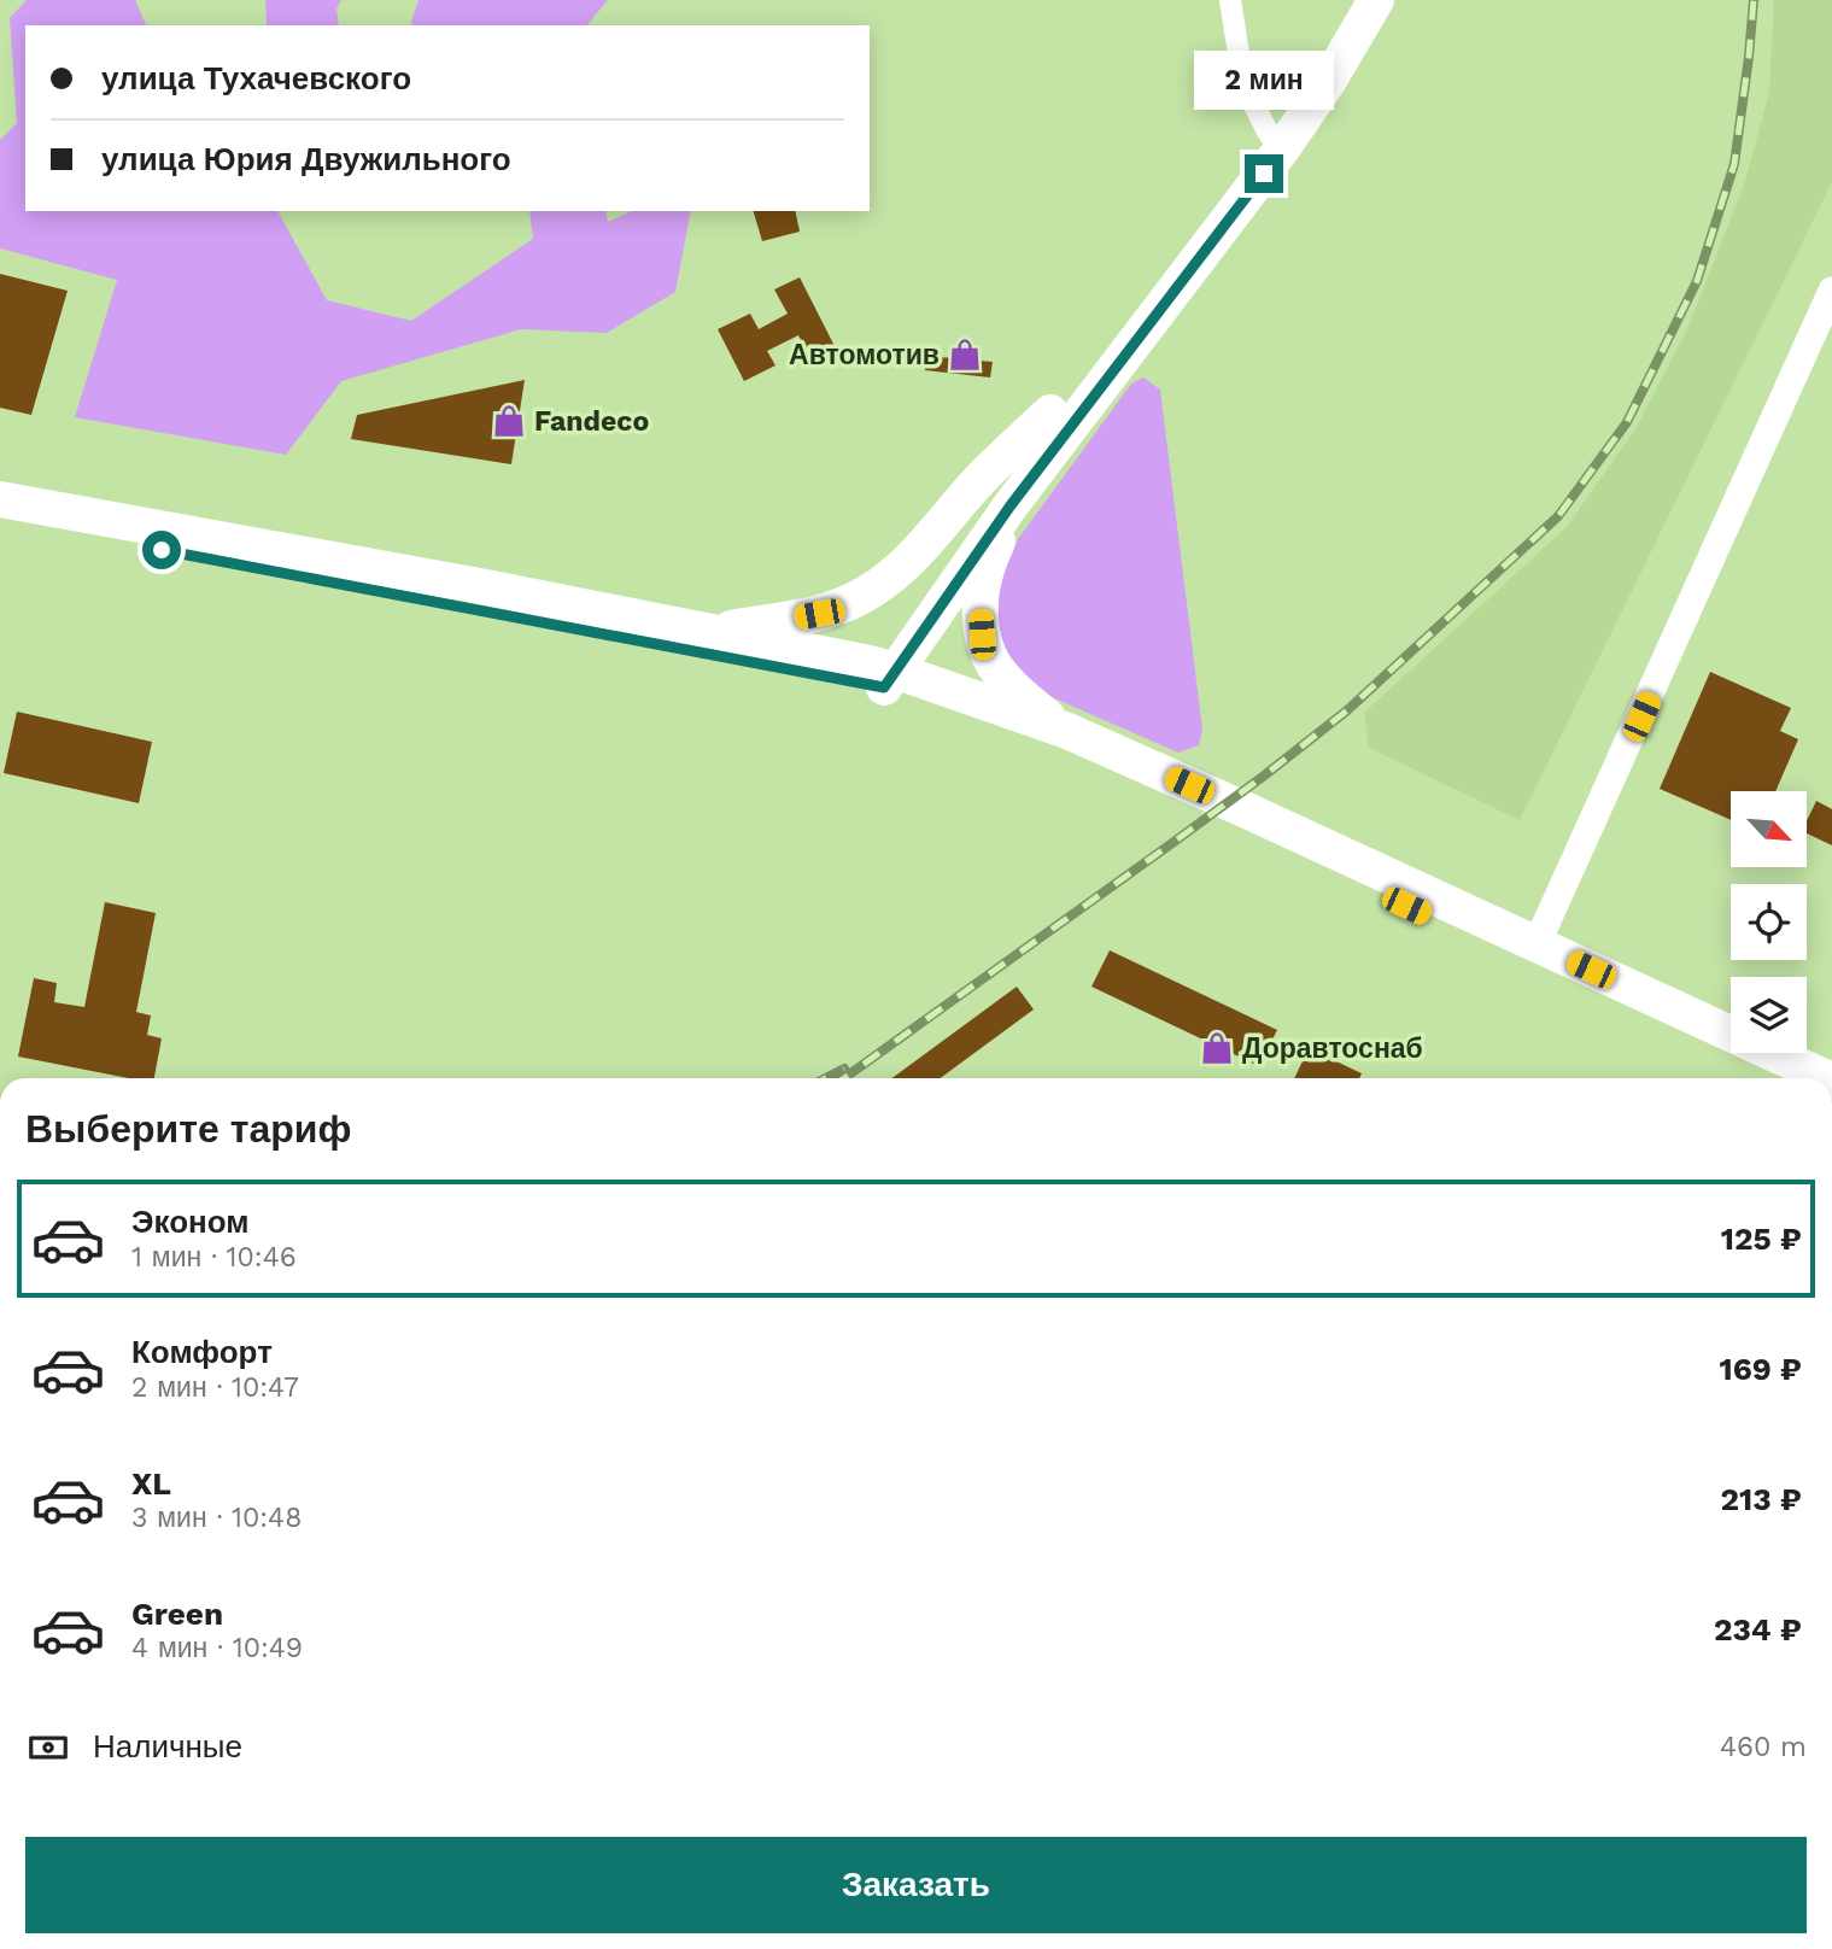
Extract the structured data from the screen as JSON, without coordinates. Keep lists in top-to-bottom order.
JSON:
{
  "places": {
    "shop": ["Автомотив", "Fandeco", "Доравтоснаб"]
  },
  "north": "bottom right",
  "page": {
    "banner": ["улица Тухачевского", "улица Юрия Двужильного"],
    "bubble": "2 мин",
    "heading": "Выберите тариф",
    "list": [
      {
        "name": "Эконом",
        "note": "1 мин · 10:46",
        "value": "125 ₽"
      },
      {
        "name": "Комфорт",
        "note": "2 мин · 10:47",
        "value": "169 ₽"
      },
      {
        "name": "XL",
        "note": "3 мин · 10:48",
        "value": "213 ₽"
      },
      {
        "name": "Green",
        "note": "4 мин · 10:49",
        "value": "234 ₽"
      }
    ],
    "pay": ["Наличные", "460 m"],
    "buttons": "Заказать"
  }
}
